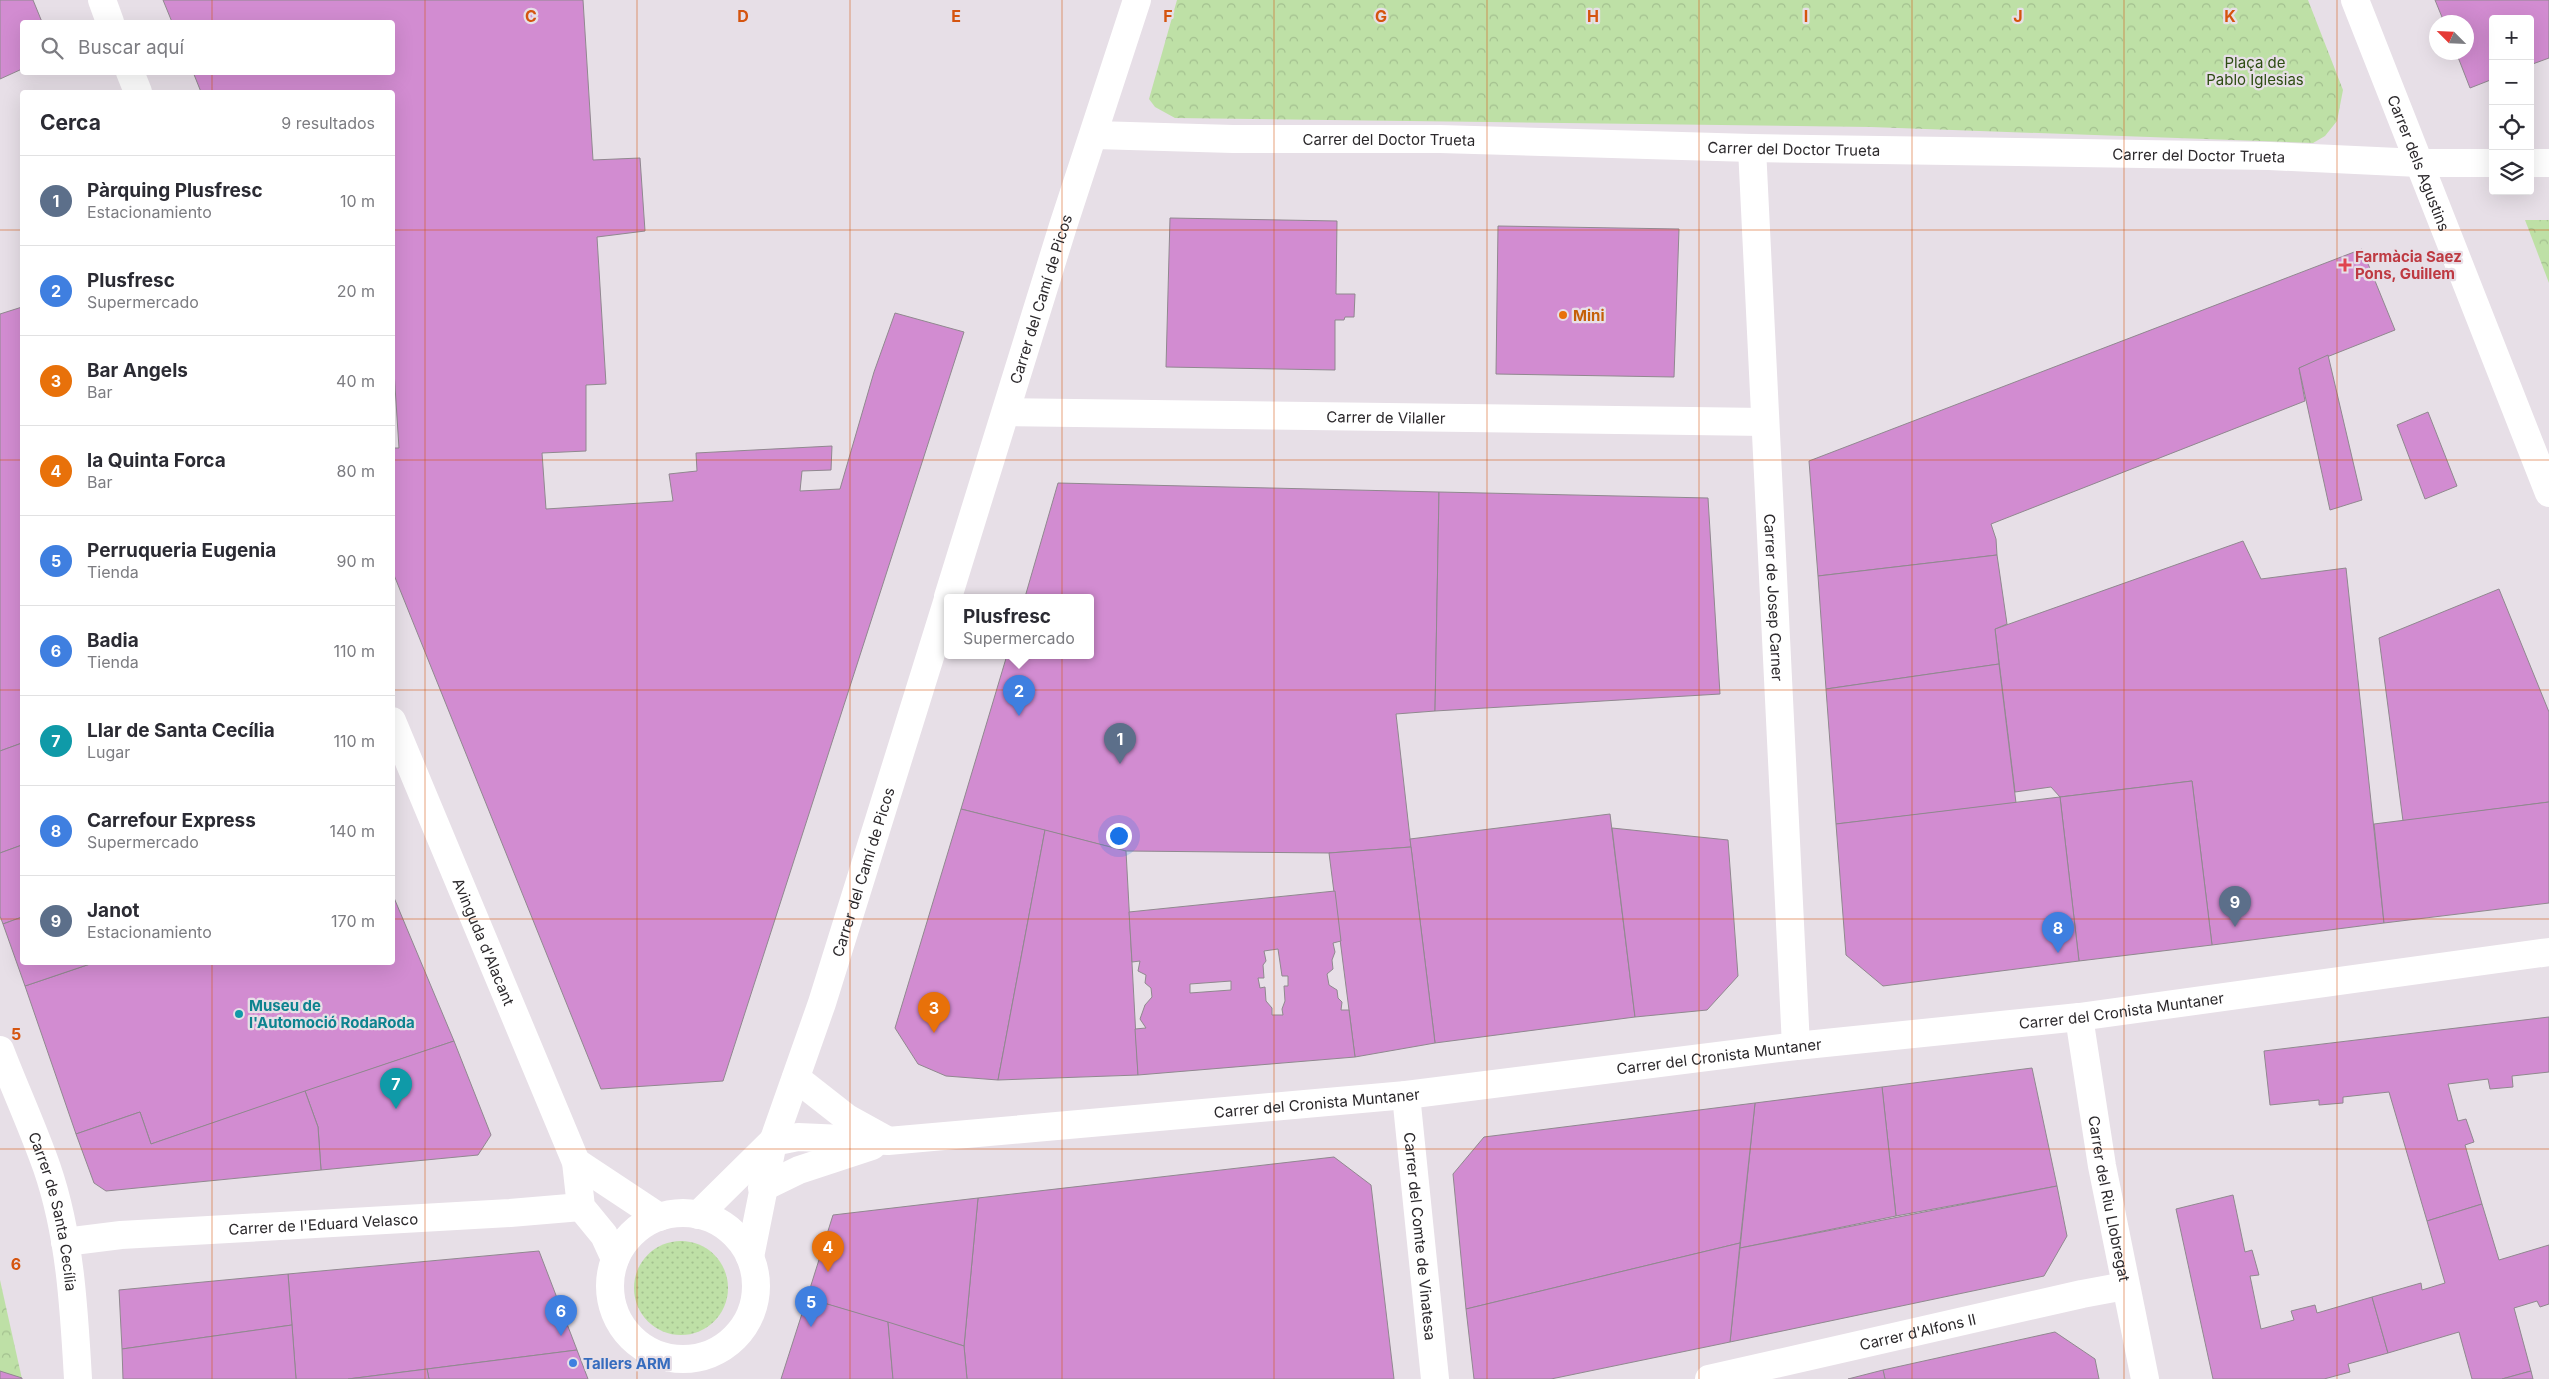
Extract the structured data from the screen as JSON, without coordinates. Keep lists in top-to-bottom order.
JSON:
{
  "streets": {
    "street": [
      "Carrer del Doctor Trueta",
      "Carrer dels Agustins",
      "Carrer del Camí de Picos",
      "Carrer de Vilaller",
      "Carrer de Josep Carner",
      "Avinguda d'Alacant",
      "Carrer del Cronista Muntaner",
      "Carrer del Riu Llobregat",
      "Carrer de Santa Cecília",
      "Carrer de l'Eduard Velasco",
      "Carrer del Comte de Vinatesa",
      "Carrer d'Alfons II"
    ]
  },
  "crossings": [
    ["Carrer del Doctor Trueta", "Carrer dels Agustins"],
    ["Carrer del Doctor Trueta", "Carrer del Camí de Picos"],
    ["Carrer del Doctor Trueta", "Carrer de Josep Carner"],
    ["Carrer del Camí de Picos", "Carrer de Vilaller"],
    ["Carrer del Camí de Picos", "Carrer del Cronista Muntaner"],
    ["Carrer de Vilaller", "Carrer de Josep Carner"],
    ["Carrer de Josep Carner", "Carrer del Cronista Muntaner"],
    ["Avinguda d'Alacant", "Carrer de l'Eduard Velasco"],
    ["Carrer del Cronista Muntaner", "Carrer del Riu Llobregat"],
    ["Carrer del Cronista Muntaner", "Carrer del Comte de Vinatesa"],
    ["Carrer del Riu Llobregat", "Carrer d'Alfons II"],
    ["Carrer de Santa Cecília", "Carrer de l'Eduard Velasco"]
  ],
  "parks": ["Plaça de Pablo Iglesias"],
  "places": {
    "health": ["Farmàcia Saez Pons, Guillem"],
    "other": ["Mini", "Museu de l'Automoció RodaRoda", "Tallers ARM"]
  },
  "north": "top left",
  "page": {
    "map_buttons": ["+", "−"],
    "search": "Buscar aquí",
    "heading": ["Cerca", "9 resultados"],
    "list": [
      {
        "mark": "1",
        "name": "Pàrquing Plusfresc",
        "note": "Estacionamiento",
        "value": "10 m"
      },
      {
        "mark": "2",
        "name": "Plusfresc",
        "note": "Supermercado",
        "value": "20 m"
      },
      {
        "mark": "3",
        "name": "Bar Angels",
        "note": "Bar",
        "value": "40 m"
      },
      {
        "mark": "4",
        "name": "la Quinta Forca",
        "note": "Bar",
        "value": "80 m"
      },
      {
        "mark": "5",
        "name": "Perruqueria Eugenia",
        "note": "Tienda",
        "value": "90 m"
      },
      {
        "mark": "6",
        "name": "Badia",
        "note": "Tienda",
        "value": "110 m"
      },
      {
        "mark": "7",
        "name": "Llar de Santa Cecília",
        "note": "Lugar",
        "value": "110 m"
      },
      {
        "mark": "8",
        "name": "Carrefour Express",
        "note": "Supermercado",
        "value": "140 m"
      },
      {
        "mark": "9",
        "name": "Janot",
        "note": "Estacionamiento",
        "value": "170 m"
      }
    ],
    "popup": ["Plusfresc", "Supermercado"],
    "pins": [
      "2",
      "1",
      "9",
      "8",
      "3",
      "7",
      "4",
      "5",
      "6"
    ]
  },
  "grid": {
    "columns": [
      "C",
      "D",
      "E",
      "F",
      "G",
      "H",
      "I",
      "J",
      "K"
    ],
    "rows": ["5", "6"]
  }
}
